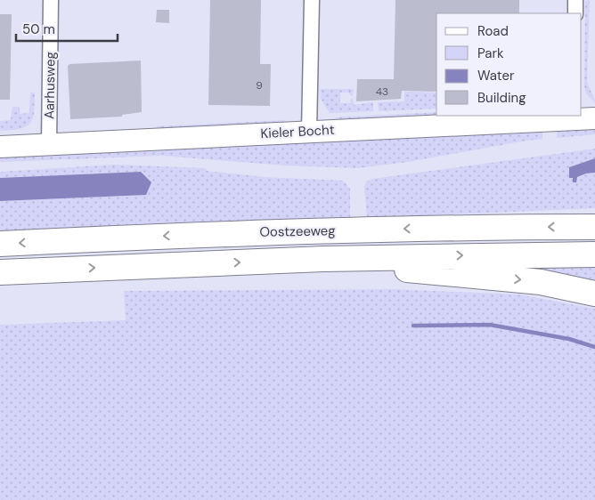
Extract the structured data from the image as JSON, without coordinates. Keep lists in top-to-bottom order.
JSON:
{
  "streets": {
    "highway": ["Oostzeeweg"],
    "street": ["Aarhusweg", "Kieler Bocht"]
  },
  "crossings": [
    ["Aarhusweg", "Kieler Bocht"]
  ],
  "house_numbers": ["9", "43"],
  "legend": [
    "Road",
    "Park",
    "Water",
    "Building"
  ],
  "scale_bar": "50 m"
}
